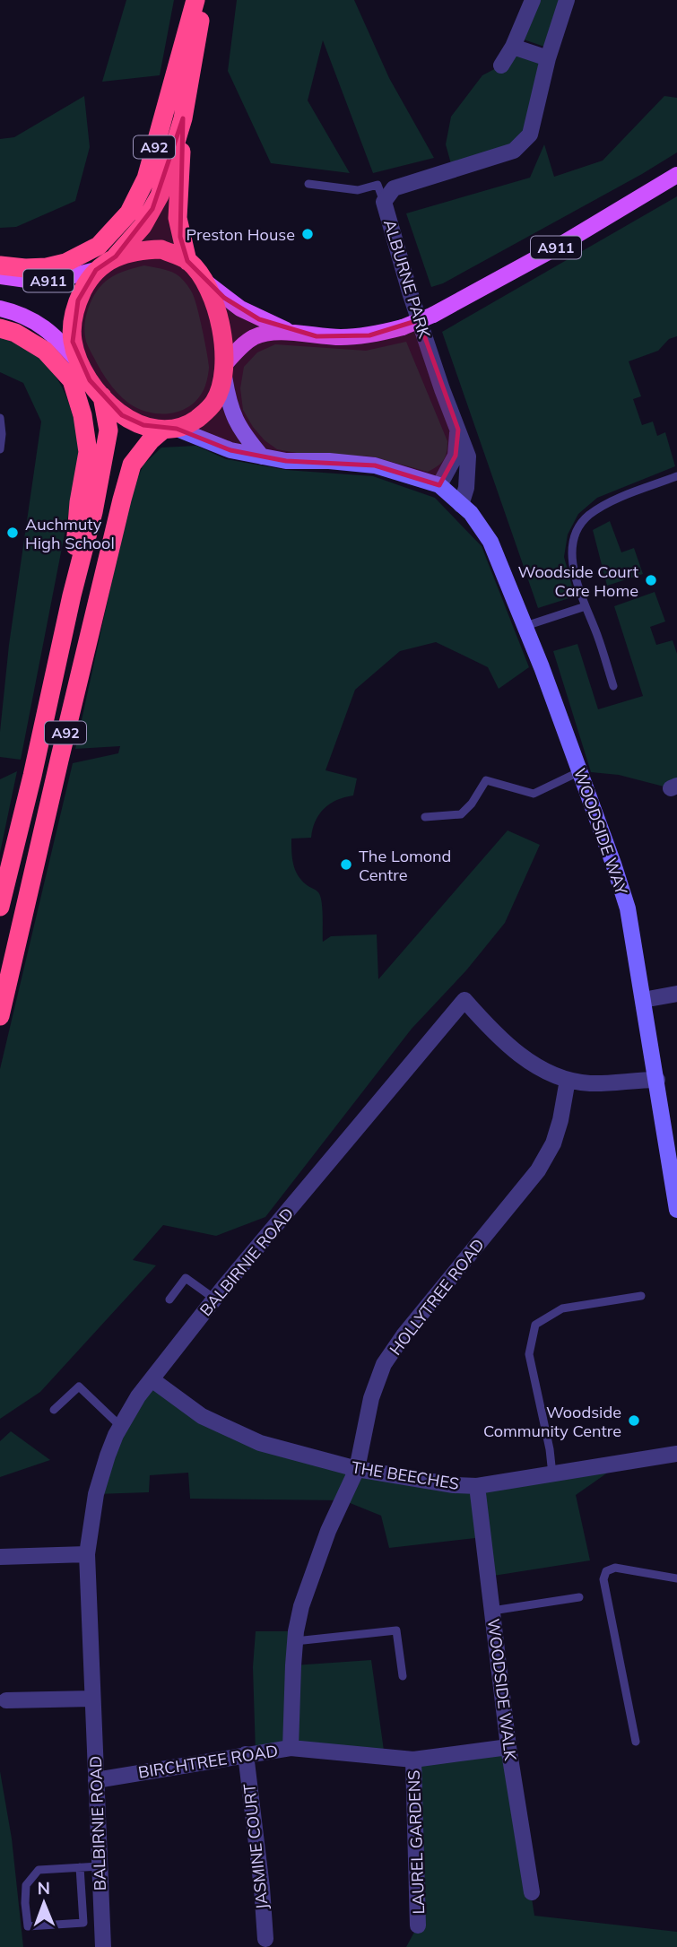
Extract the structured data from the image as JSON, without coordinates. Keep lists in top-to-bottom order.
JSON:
{
  "streets": {
    "highway": ["A92"],
    "main road": ["A911"],
    "street": [
      "ALBURNE PARK",
      "WOODSIDE WAY",
      "BALBIRNIE ROAD",
      "HOLLYTREE ROAD",
      "THE BEECHES",
      "WOODSIDE WALK",
      "BIRCHTREE ROAD",
      "LAUREL GARDENS",
      "JASMINE COURT"
    ]
  },
  "crossings": [
    ["A92", "A911"],
    ["ALBURNE PARK", "WOODSIDE WAY"],
    ["BALBIRNIE ROAD", "HOLLYTREE ROAD"],
    ["BALBIRNIE ROAD", "THE BEECHES"],
    ["BALBIRNIE ROAD", "BIRCHTREE ROAD"],
    ["HOLLYTREE ROAD", "THE BEECHES"],
    ["HOLLYTREE ROAD", "BIRCHTREE ROAD"],
    ["THE BEECHES", "WOODSIDE WALK"],
    ["WOODSIDE WALK", "BIRCHTREE ROAD"],
    ["BIRCHTREE ROAD", "LAUREL GARDENS"],
    ["BIRCHTREE ROAD", "JASMINE COURT"]
  ],
  "places": [
    "Preston House",
    "Auchmuty High School",
    "Woodside Court Care Home",
    "The Lomond Centre",
    "Woodside Community Centre"
  ],
  "north": "top"
}
